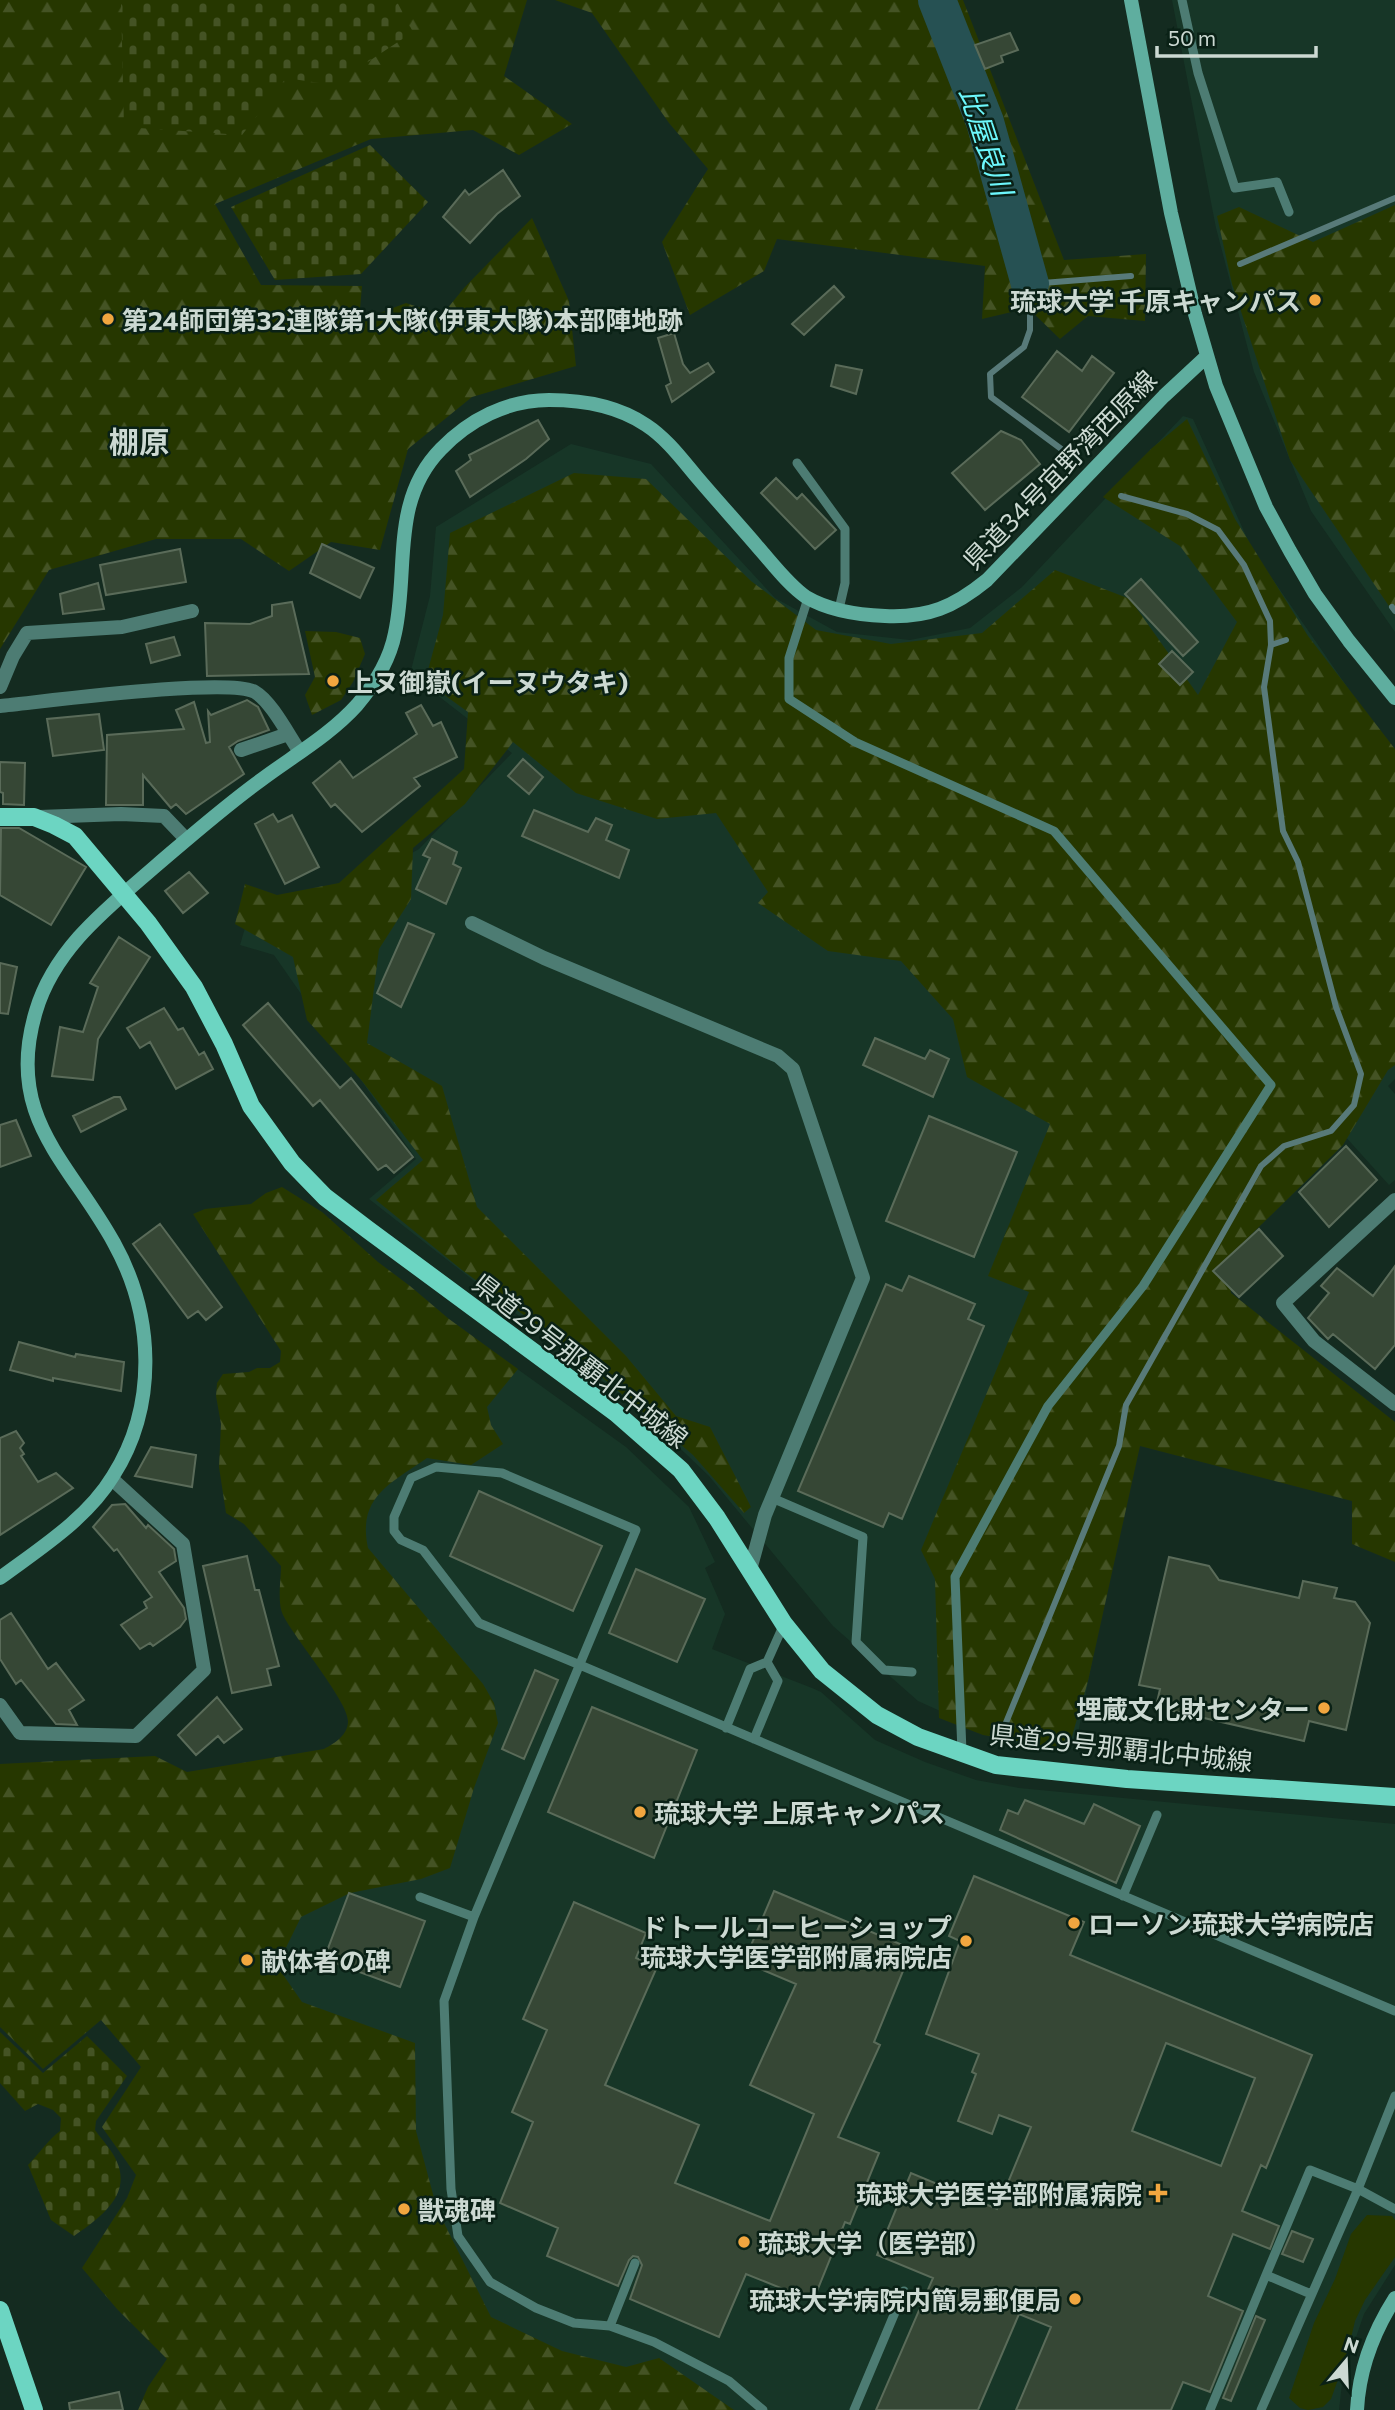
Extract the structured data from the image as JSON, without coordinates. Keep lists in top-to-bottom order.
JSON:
{
  "streets": {
    "main road": ["県道34号宜野湾西原線", "県道29号那覇北中城線"]
  },
  "crossings": [
    ["県道34号宜野湾西原線", "県道29号那覇北中城線"]
  ],
  "districts": ["棚原"],
  "water": ["比屋良川"],
  "places": {
    "other": [
      "琉球大学 千原キャンパス",
      "第24師団第32連隊第1大隊(伊東大隊)本部陣地跡",
      "上ヌ御嶽(イーヌウタキ)",
      "埋蔵文化財センター",
      "琉球大学 上原キャンパス",
      "ローソン琉球大学病院店",
      "ドトールコーヒーショップ 琉球大学医学部附属病院店",
      "献体者の碑",
      "獣魂碑",
      "琉球大学（医学部）",
      "琉球大学病院内簡易郵便局"
    ],
    "health": ["琉球大学医学部附属病院"]
  },
  "scale_bar": "50 m",
  "north": "top"
}
